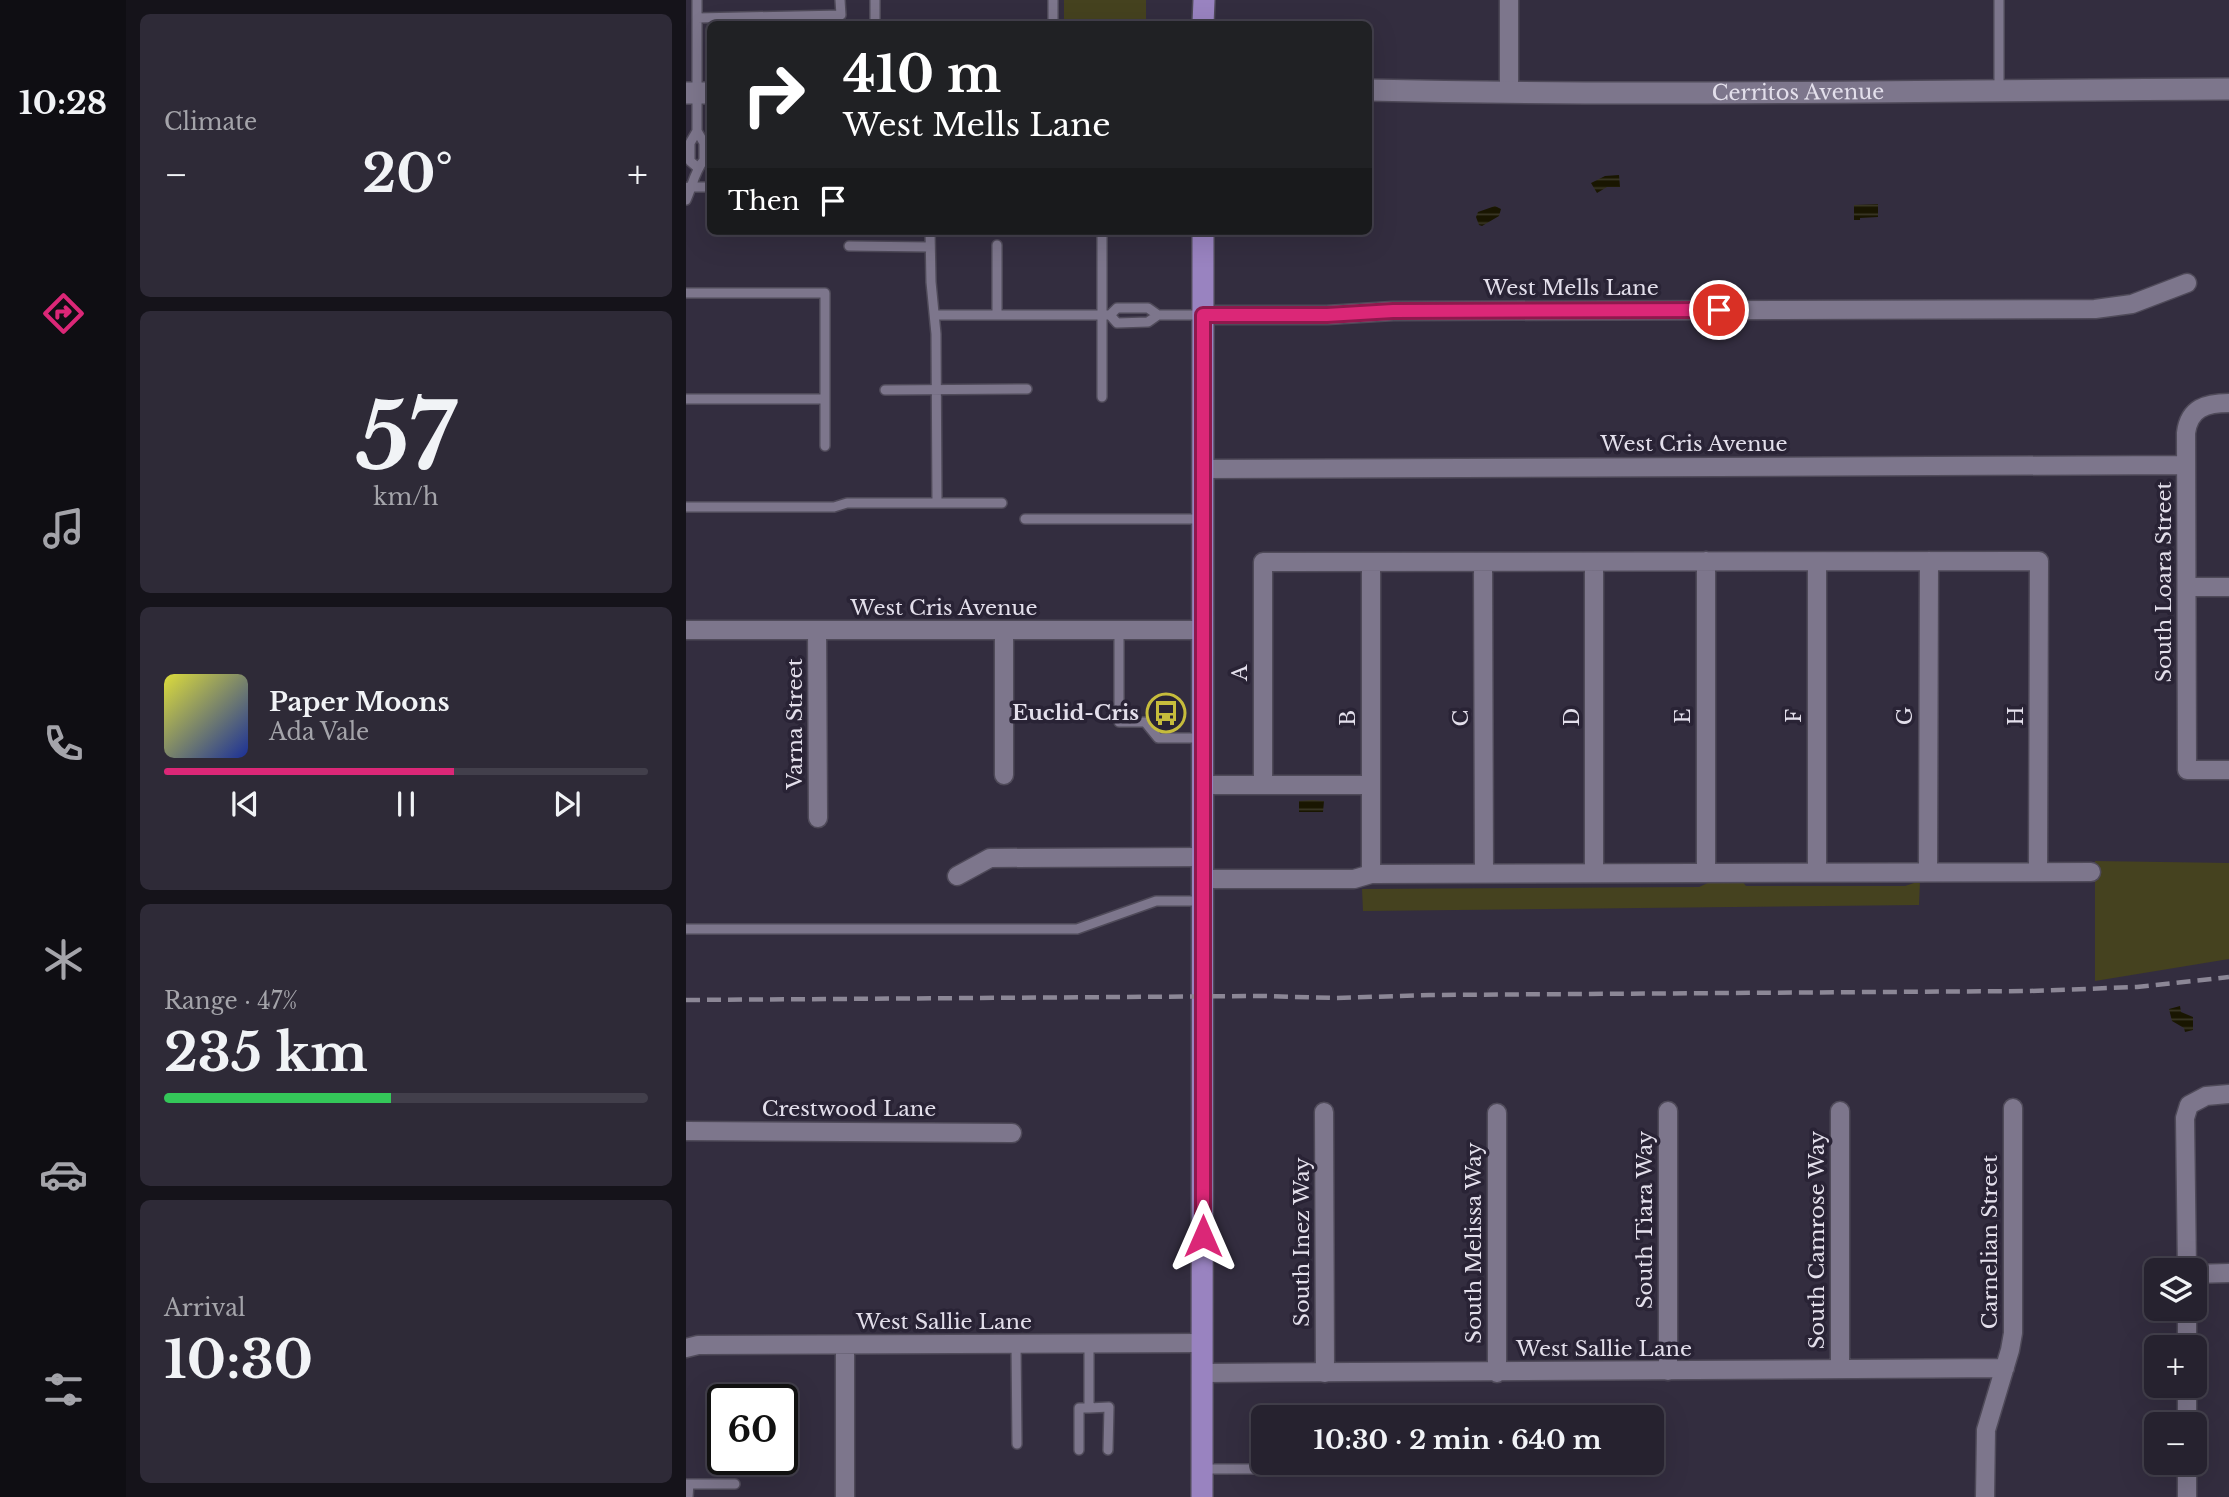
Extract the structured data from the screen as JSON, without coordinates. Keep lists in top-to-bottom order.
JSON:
{
  "streets": {
    "street": [
      "Cerritos Avenue",
      "West Mells Lane",
      "West Cris Avenue",
      "South Loara Street",
      "A",
      "E",
      "F",
      "G",
      "H",
      "D",
      "B",
      "C",
      "Varna Street",
      "Crestwood Lane",
      "South Tiara Way",
      "South Camrose Way",
      "South Inez Way",
      "Carnelian Street",
      "South Melissa Way",
      "West Sallie Lane"
    ]
  },
  "crossings": [
    ["West Cris Avenue", "South Loara Street"],
    ["West Cris Avenue", "Varna Street"],
    ["A", "H"],
    ["E", "H"],
    ["F", "H"],
    ["G", "H"],
    ["H", "D"],
    ["H", "B"],
    ["H", "C"],
    ["South Tiara Way", "West Sallie Lane"],
    ["South Camrose Way", "West Sallie Lane"],
    ["South Inez Way", "West Sallie Lane"],
    ["Carnelian Street", "West Sallie Lane"],
    ["South Melissa Way", "West Sallie Lane"]
  ],
  "places": {
    "bus stop": ["Euclid-Cris"]
  },
  "page": {
    "tabs": "10:28",
    "tile": [
      "Climate",
      ["57", "km/h"],
      ["Range · 47%", "235 km"],
      ["Arrival", "10:30"]
    ],
    "turn": ["410 m", "West Mells Lane"],
    "heat": ["−", "20°", "+"],
    "then": "Then",
    "song": ["Paper Moons", "Ada Vale"],
    "map_buttons": ["+", "−"],
    "limit": "60",
    "trip": "10:30 · 2 min · 640 m"
  }
}
